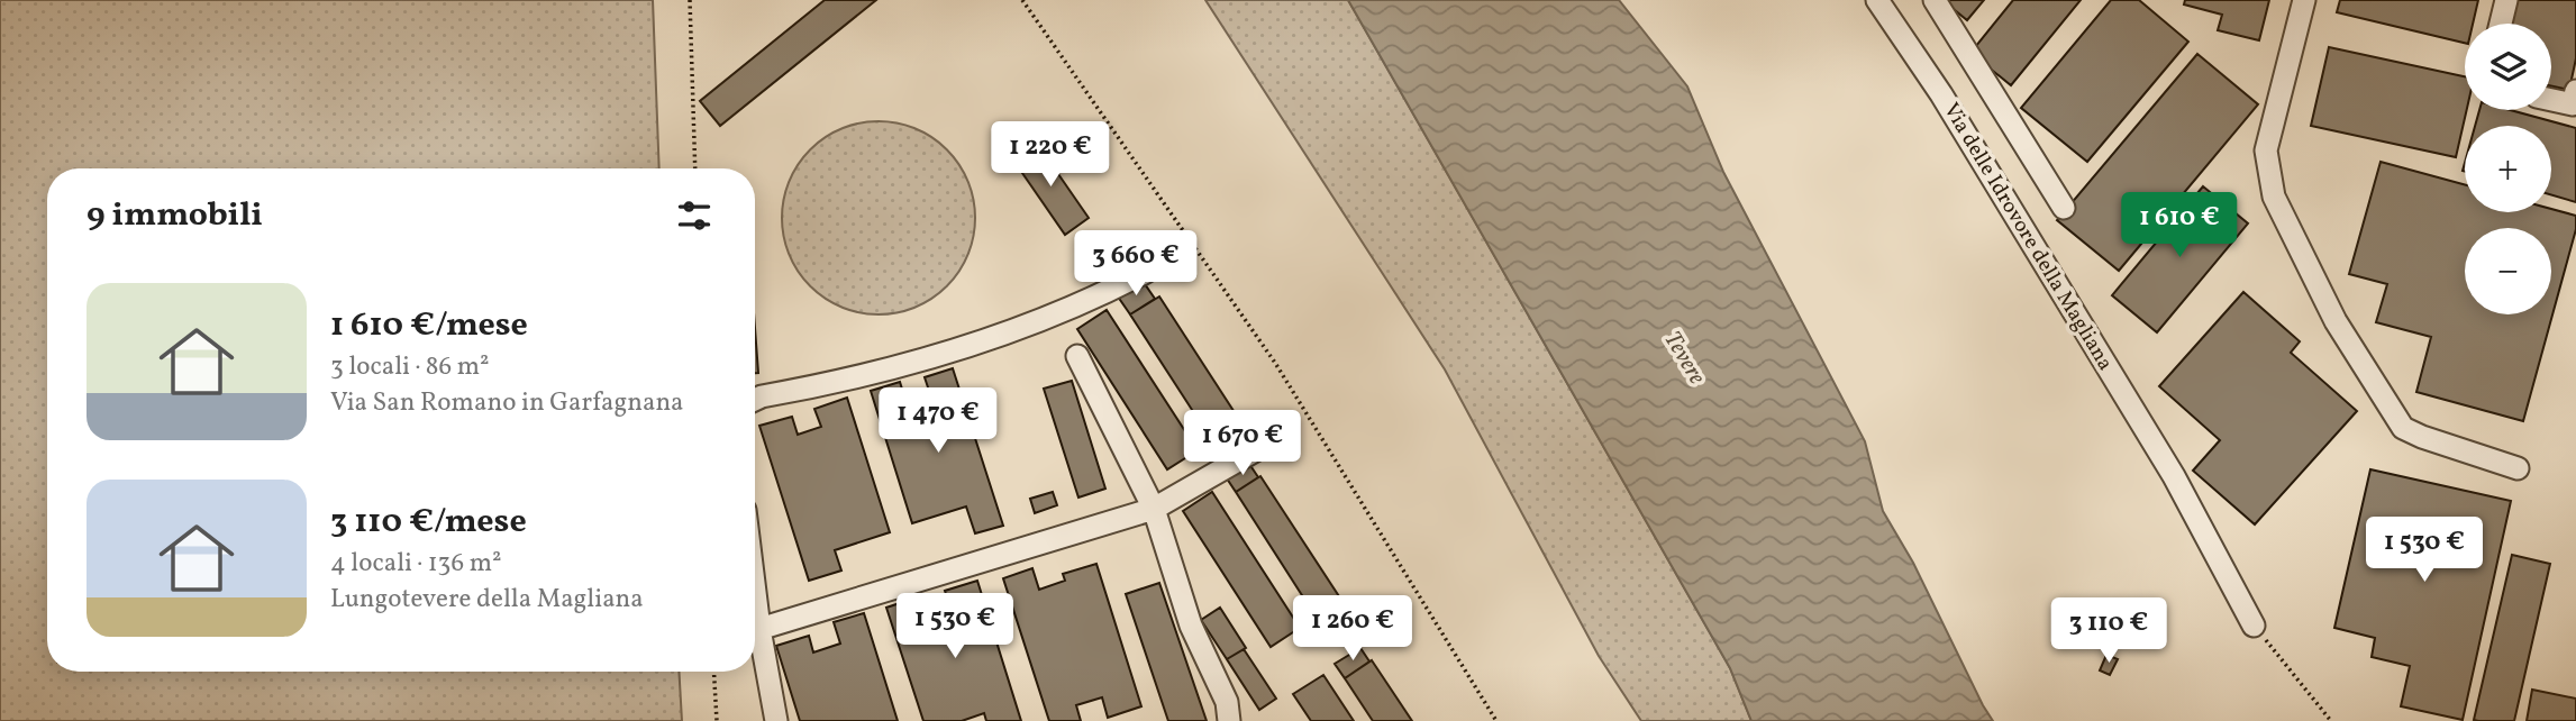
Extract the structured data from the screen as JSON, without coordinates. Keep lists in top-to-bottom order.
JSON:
{
  "streets": {
    "street": ["Via delle Idrovore della Magliana"]
  },
  "water": ["Tevere"],
  "page": {
    "map_buttons": ["+", "−"],
    "price": [
      "1 220 €",
      "1 610 €",
      "3 660 €",
      "1 470 €",
      "1 670 €",
      "1 530 €",
      "1 530 €",
      "1 260 €",
      "3 110 €"
    ],
    "heading": "9 immobili",
    "list": [
      {
        "name": "1 610 €/mese",
        "note": "3 locali · 86 m² · Via San Romano in Garfagnana"
      },
      {
        "name": "3 110 €/mese",
        "note": "4 locali · 136 m² · Lungotevere della Magliana"
      }
    ]
  }
}
